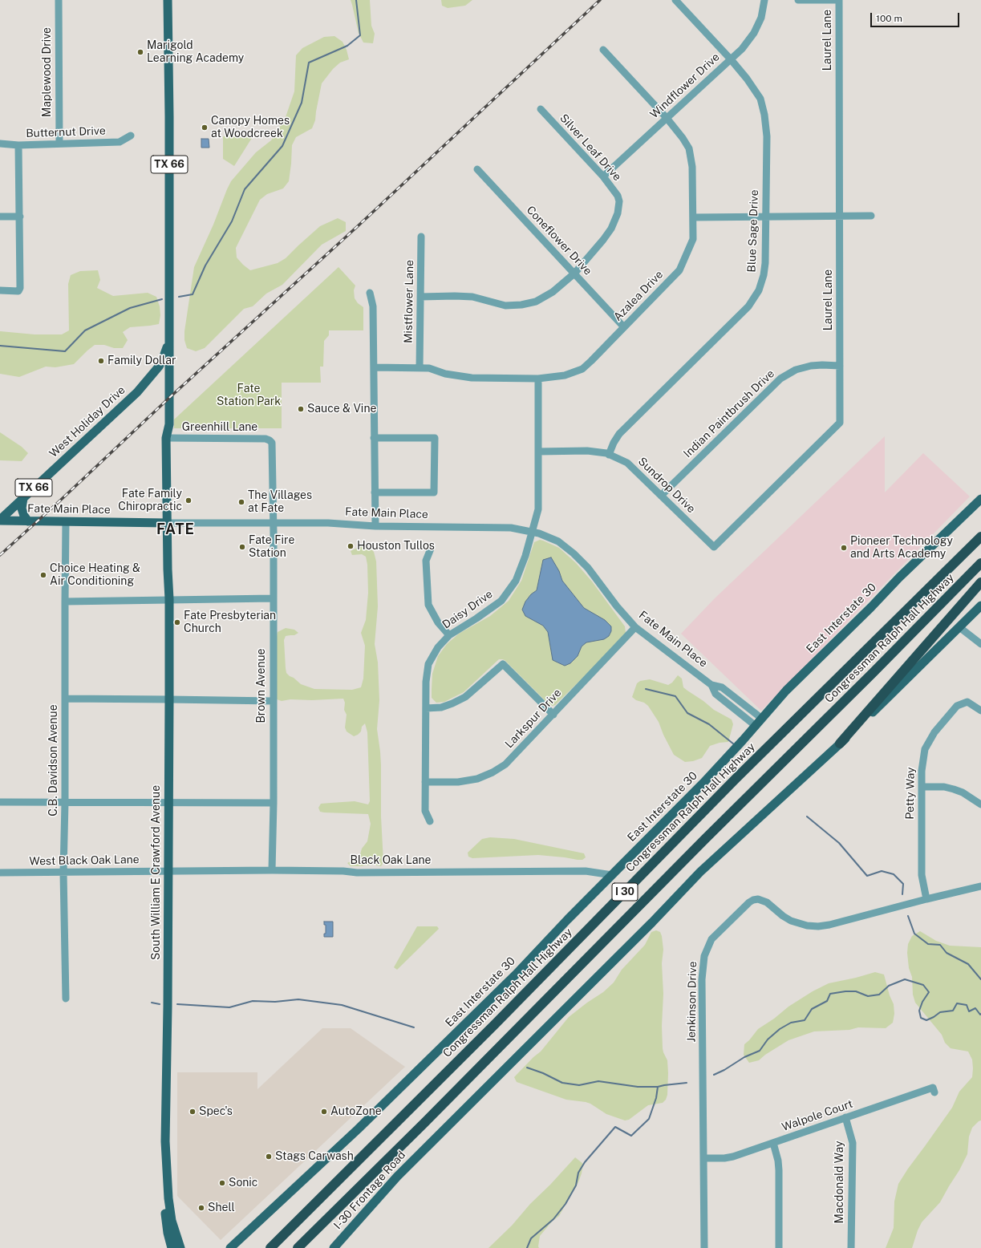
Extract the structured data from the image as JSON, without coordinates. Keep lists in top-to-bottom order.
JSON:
{
  "streets": {
    "highway": ["Congressman Ralph Hall Highway", "I 30"],
    "main road": [
      "TX 66",
      "West Holiday Drive",
      "Fate Main Place",
      "East Interstate 30",
      "South William E Crawford Avenue",
      "I-30 Frontage Road"
    ],
    "street": [
      "Laurel Lane",
      "Maplewood Drive",
      "Windflower Drive",
      "Butternut Drive",
      "Silver Leaf Drive",
      "Blue Sage Drive",
      "Coneflower Drive",
      "Azalea Drive",
      "Mistflower Lane",
      "Indian Paintbrush Drive",
      "Greenhill Lane",
      "Sundrop Drive",
      "Daisy Drive",
      "Brown Avenue",
      "Larkspur Drive",
      "C.B. Davidson Avenue",
      "Petty Way",
      "West Black Oak Lane",
      "Black Oak Lane",
      "Jenkinson Drive",
      "Walpole Court",
      "Macdonald Way"
    ]
  },
  "crossings": [
    ["Laurel Lane", "Indian Paintbrush Drive"],
    ["Laurel Lane", "Sundrop Drive"],
    ["Maplewood Drive", "Butternut Drive"],
    ["Windflower Drive", "Silver Leaf Drive"],
    ["Windflower Drive", "Blue Sage Drive"],
    ["Windflower Drive", "Azalea Drive"],
    ["Silver Leaf Drive", "Coneflower Drive"],
    ["Silver Leaf Drive", "Mistflower Lane"],
    ["TX 66", "West Holiday Drive"],
    ["TX 66", "South William E Crawford Avenue"],
    ["Blue Sage Drive", "Sundrop Drive"],
    ["Coneflower Drive", "Azalea Drive"],
    ["Azalea Drive", "Mistflower Lane"],
    ["Azalea Drive", "Daisy Drive"],
    ["Indian Paintbrush Drive", "Sundrop Drive"],
    ["West Holiday Drive", "Fate Main Place"],
    ["West Holiday Drive", "South William E Crawford Avenue"],
    ["Greenhill Lane", "Brown Avenue"],
    ["Greenhill Lane", "South William E Crawford Avenue"],
    ["Sundrop Drive", "Daisy Drive"],
    ["Fate Main Place", "Daisy Drive"],
    ["Fate Main Place", "East Interstate 30"],
    ["Fate Main Place", "Brown Avenue"],
    ["Fate Main Place", "Larkspur Drive"],
    ["Fate Main Place", "C.B. Davidson Avenue"],
    ["Fate Main Place", "South William E Crawford Avenue"],
    ["Daisy Drive", "Larkspur Drive"],
    ["East Interstate 30", "Black Oak Lane"],
    ["Brown Avenue", "Black Oak Lane"],
    ["C.B. Davidson Avenue", "West Black Oak Lane"],
    ["Petty Way", "Jenkinson Drive"],
    ["West Black Oak Lane", "Black Oak Lane"],
    ["West Black Oak Lane", "South William E Crawford Avenue"],
    ["Black Oak Lane", "South William E Crawford Avenue"],
    ["Jenkinson Drive", "Walpole Court"],
    ["Walpole Court", "Macdonald Way"]
  ],
  "districts": ["FATE"],
  "parks": ["Fate Station Park"],
  "places": [
    "Marigold Learning Academy",
    "Canopy Homes at Woodcreek",
    "Family Dollar",
    "Sauce & Vine",
    "Fate Family Chiropractic",
    "The Villages at Fate",
    "Houston Tullos",
    "Fate Fire Station",
    "Pioneer Technology and Arts Academy",
    "Choice Heating & Air Conditioning",
    "Fate Presbyterian Church",
    "Spec's",
    "AutoZone",
    "Stags Carwash",
    "Sonic",
    "Shell"
  ],
  "scale_bar": "100 m"
}
